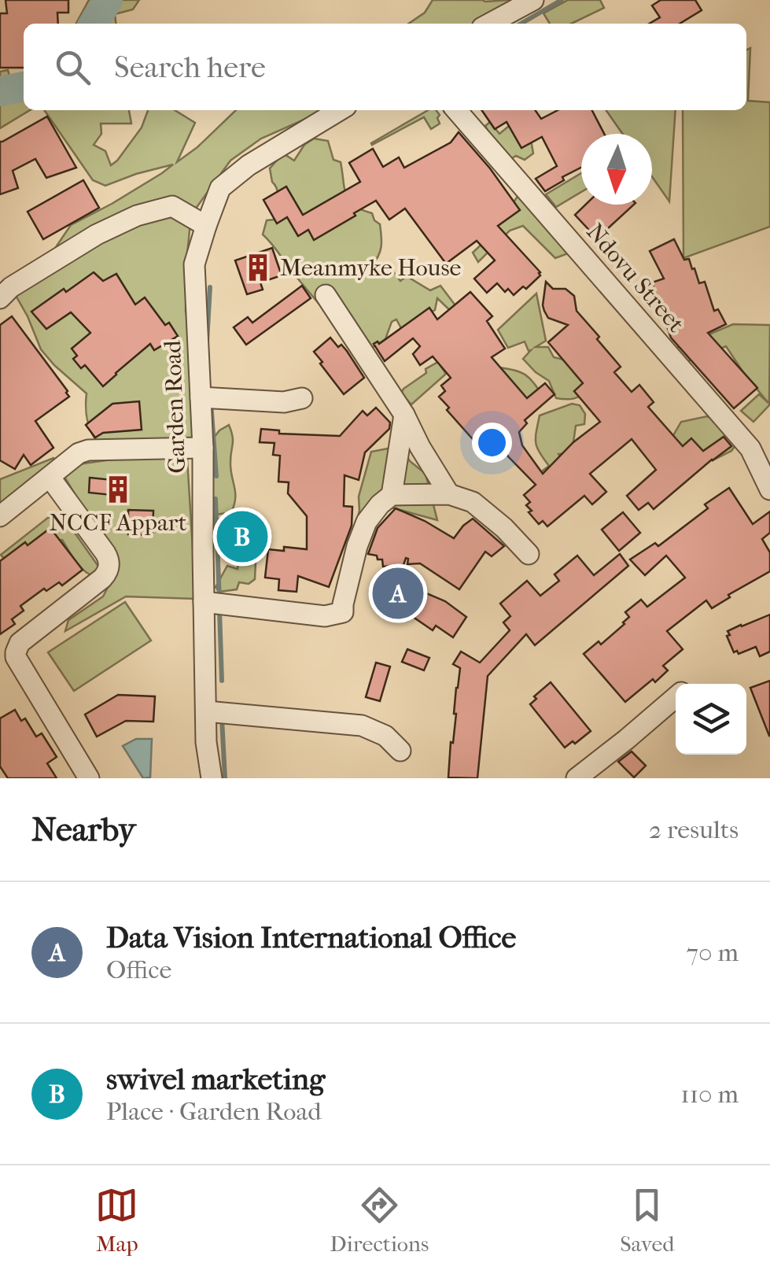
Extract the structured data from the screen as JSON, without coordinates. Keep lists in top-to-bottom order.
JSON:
{
  "streets": {
    "street": ["Ndovu Street", "Garden Road"]
  },
  "places": {
    "building": ["Meanmyke House", "NCCF Appart"]
  },
  "north": "bottom",
  "page": {
    "search": "Search here",
    "pins": ["B", "A"],
    "heading": ["Nearby", "2 results"],
    "list": [
      {
        "mark": "A",
        "name": "Data Vision International Office",
        "note": "Office",
        "value": "70 m"
      },
      {
        "mark": "B",
        "name": "swivel marketing",
        "note": "Place · Garden Road",
        "value": "110 m"
      }
    ],
    "nav": ["Map", "Directions", "Saved"]
  }
}
